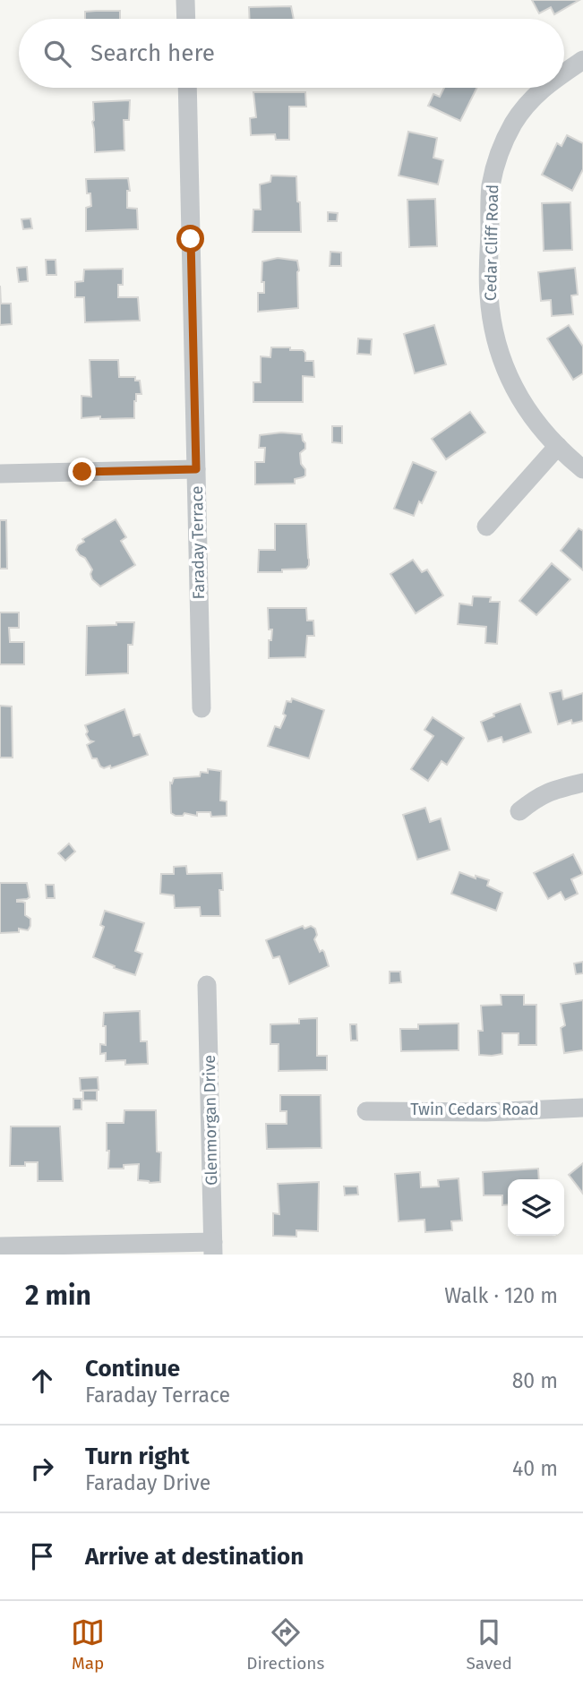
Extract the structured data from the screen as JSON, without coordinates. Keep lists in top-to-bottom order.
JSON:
{
  "streets": {
    "street": [
      "Cedar Cliff Road",
      "Faraday Terrace",
      "Twin Cedars Road",
      "Glenmorgan Drive"
    ]
  },
  "page": {
    "search": "Search here",
    "heading": ["2 min", "Walk · 120 m"],
    "list": [
      ["Continue", "Faraday Terrace", "80 m"],
      ["Turn right", "Faraday Drive", "40 m"],
      "Arrive at destination"
    ],
    "nav": ["Map", "Directions", "Saved"]
  }
}
